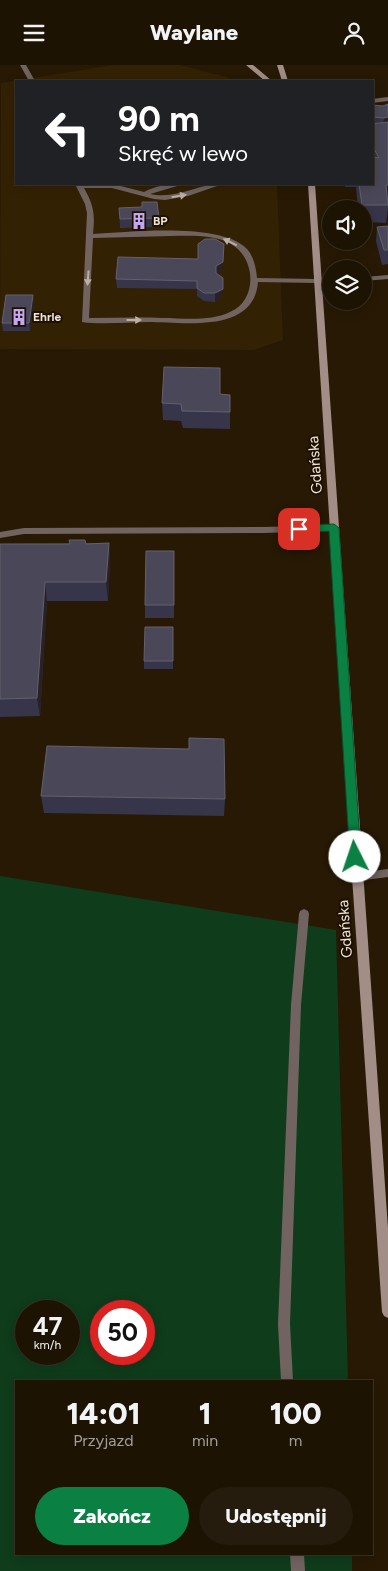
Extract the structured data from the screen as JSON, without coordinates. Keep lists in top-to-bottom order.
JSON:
{
  "streets": {
    "main road": ["Gdańska"]
  },
  "places": {
    "building": ["BP", "Ehrle"]
  },
  "page": {
    "header": "Waylane",
    "turn": ["90 m", "Skręć w lewo"],
    "speed": "47 km/h",
    "limit": "50",
    "eta": [
      "14:01",
      "Przyjazd",
      "1",
      "min",
      "100",
      "m"
    ],
    "buttons": ["Zakończ", "Udostępnij"]
  }
}
